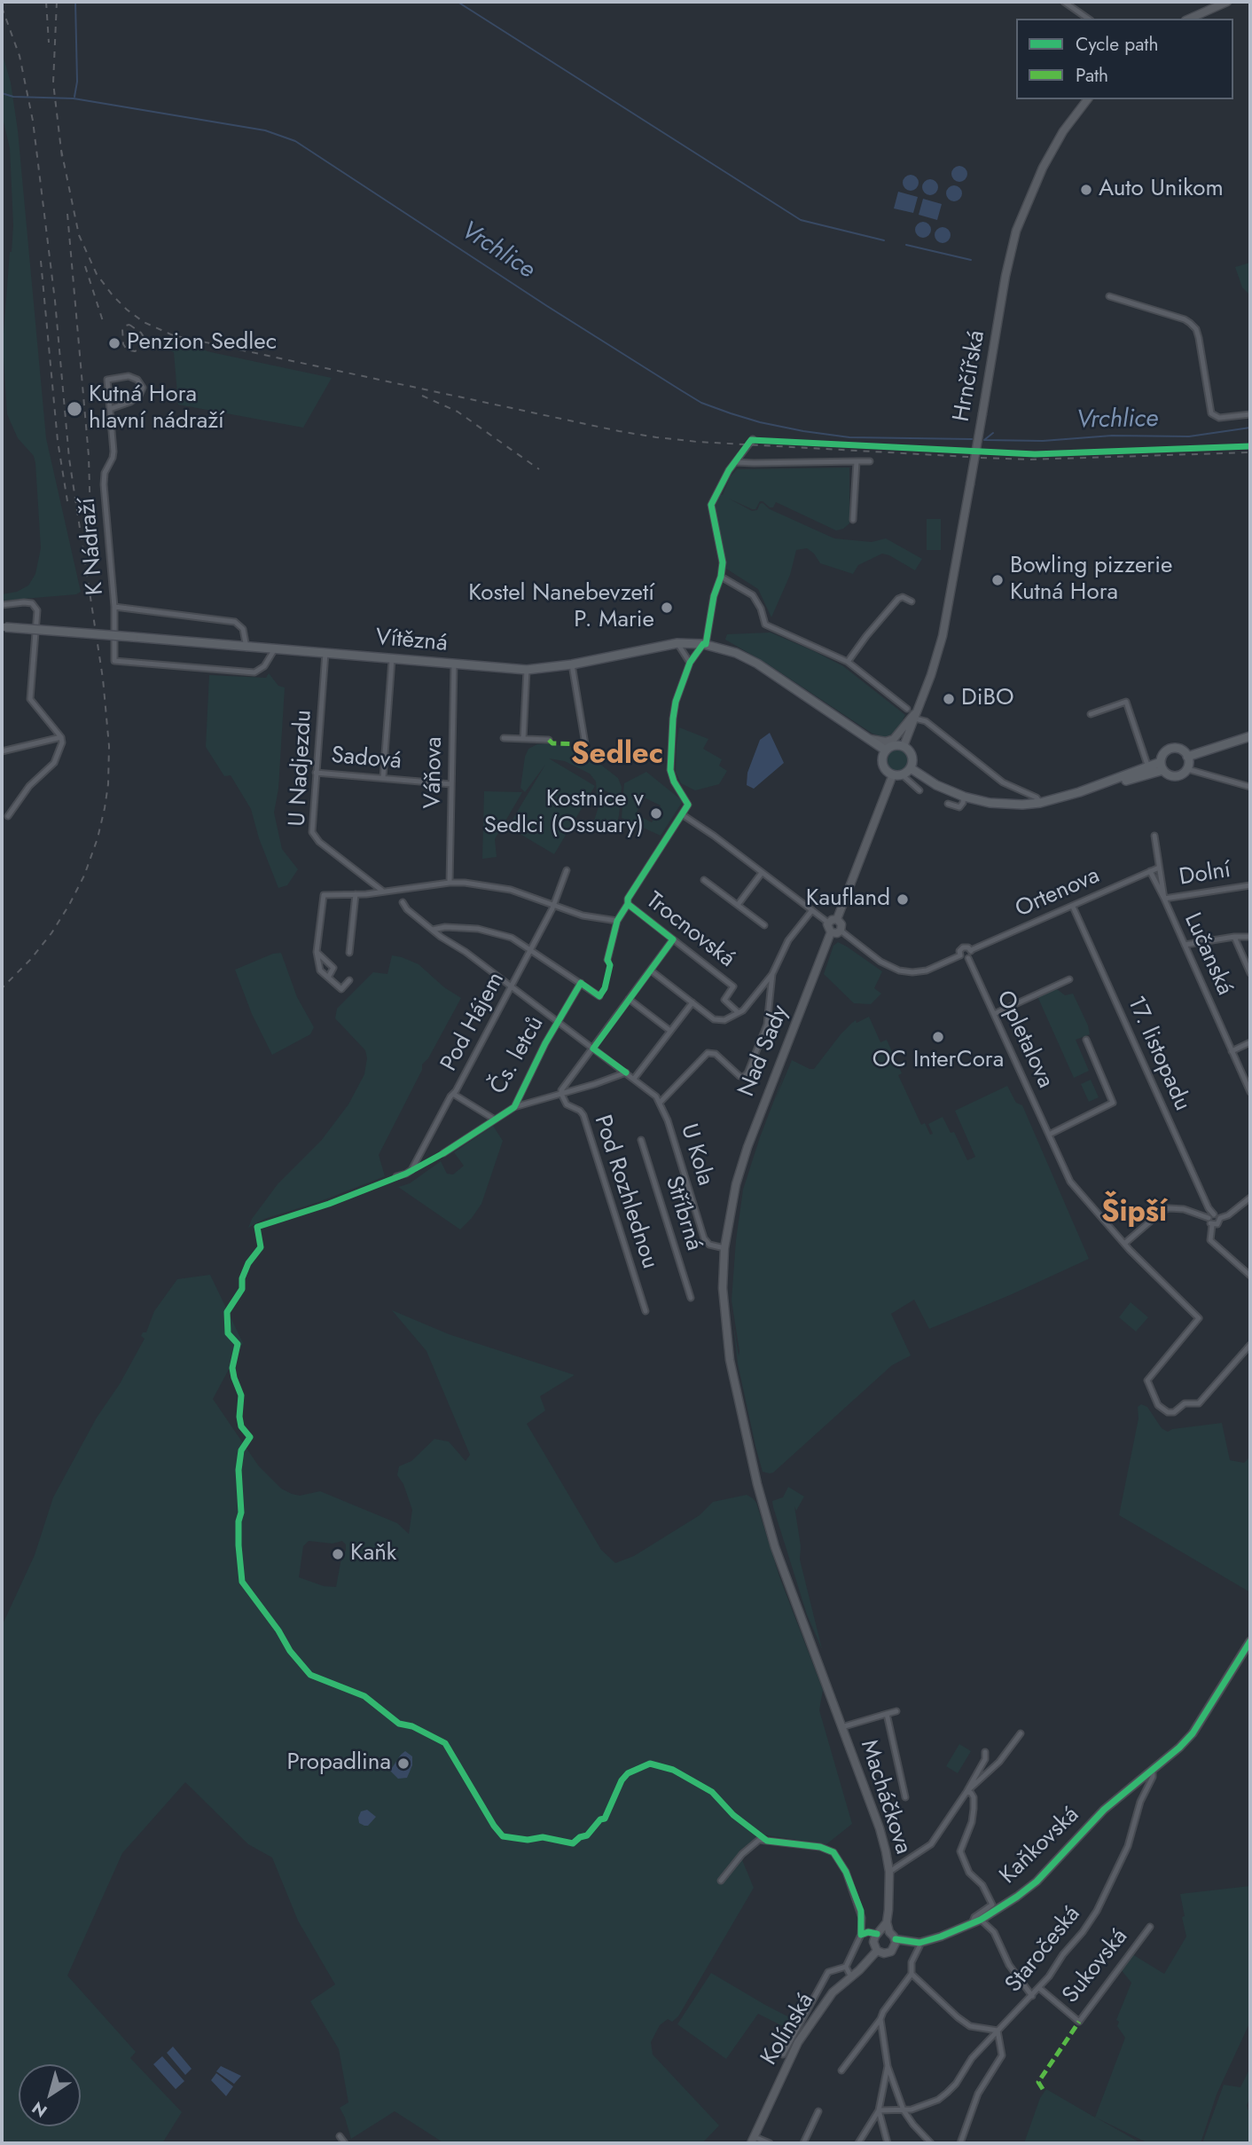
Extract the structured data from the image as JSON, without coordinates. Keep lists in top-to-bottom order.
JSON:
{
  "streets": {
    "main road": ["Vítězná"],
    "street": [
      "Hrnčířská",
      "K Nádraží",
      "Sadová",
      "U Nadjezdu",
      "Váňova",
      "Dolní",
      "Ortenova",
      "Trocnovská",
      "Lučanská",
      "Pod Hájem",
      "Opletalova",
      "Nad Sady",
      "17. listopadu",
      "Čs. letců",
      "U Kola",
      "Pod Rozhlednou",
      "Stříbrná",
      "Macháčkova",
      "Kaňkovská",
      "Staročeská",
      "Sukovská",
      "Kolínská"
    ]
  },
  "crossings": [
    ["Hrnčířská", "Vítězná"],
    ["K Nádraží", "Vítězná"],
    ["Vítězná", "U Nadjezdu"],
    ["Vítězná", "Váňova"],
    ["Sadová", "U Nadjezdu"],
    ["Sadová", "Váňova"],
    ["Dolní", "Lučanská"],
    ["Ortenova", "Lučanská"],
    ["Ortenova", "Opletalova"],
    ["Ortenova", "17. listopadu"],
    ["Pod Hájem", "U Kola"],
    ["Nad Sady", "U Kola"],
    ["Nad Sady", "Macháčkova"],
    ["Čs. letců", "U Kola"],
    ["U Kola", "Macháčkova"],
    ["Kaňkovská", "Staročeská"],
    ["Kaňkovská", "Kolínská"],
    ["Staročeská", "Sukovská"]
  ],
  "districts": ["Sedlec", "Šipší"],
  "water": ["Vrchlice"],
  "places": [
    "Auto Unikom",
    "Penzion Sedlec",
    "Kutná Hora hlavní nádraží",
    "Bowling pizzerie Kutná Hora",
    "Kostel Nanebevzetí P. Marie",
    "DiBO",
    "Kostnice v Sedlci (Ossuary)",
    "Kaufland",
    "OC InterCora",
    "Kaňk",
    "Propadlina"
  ],
  "legend": ["Cycle path", "Path"],
  "north": "bottom left"
}
